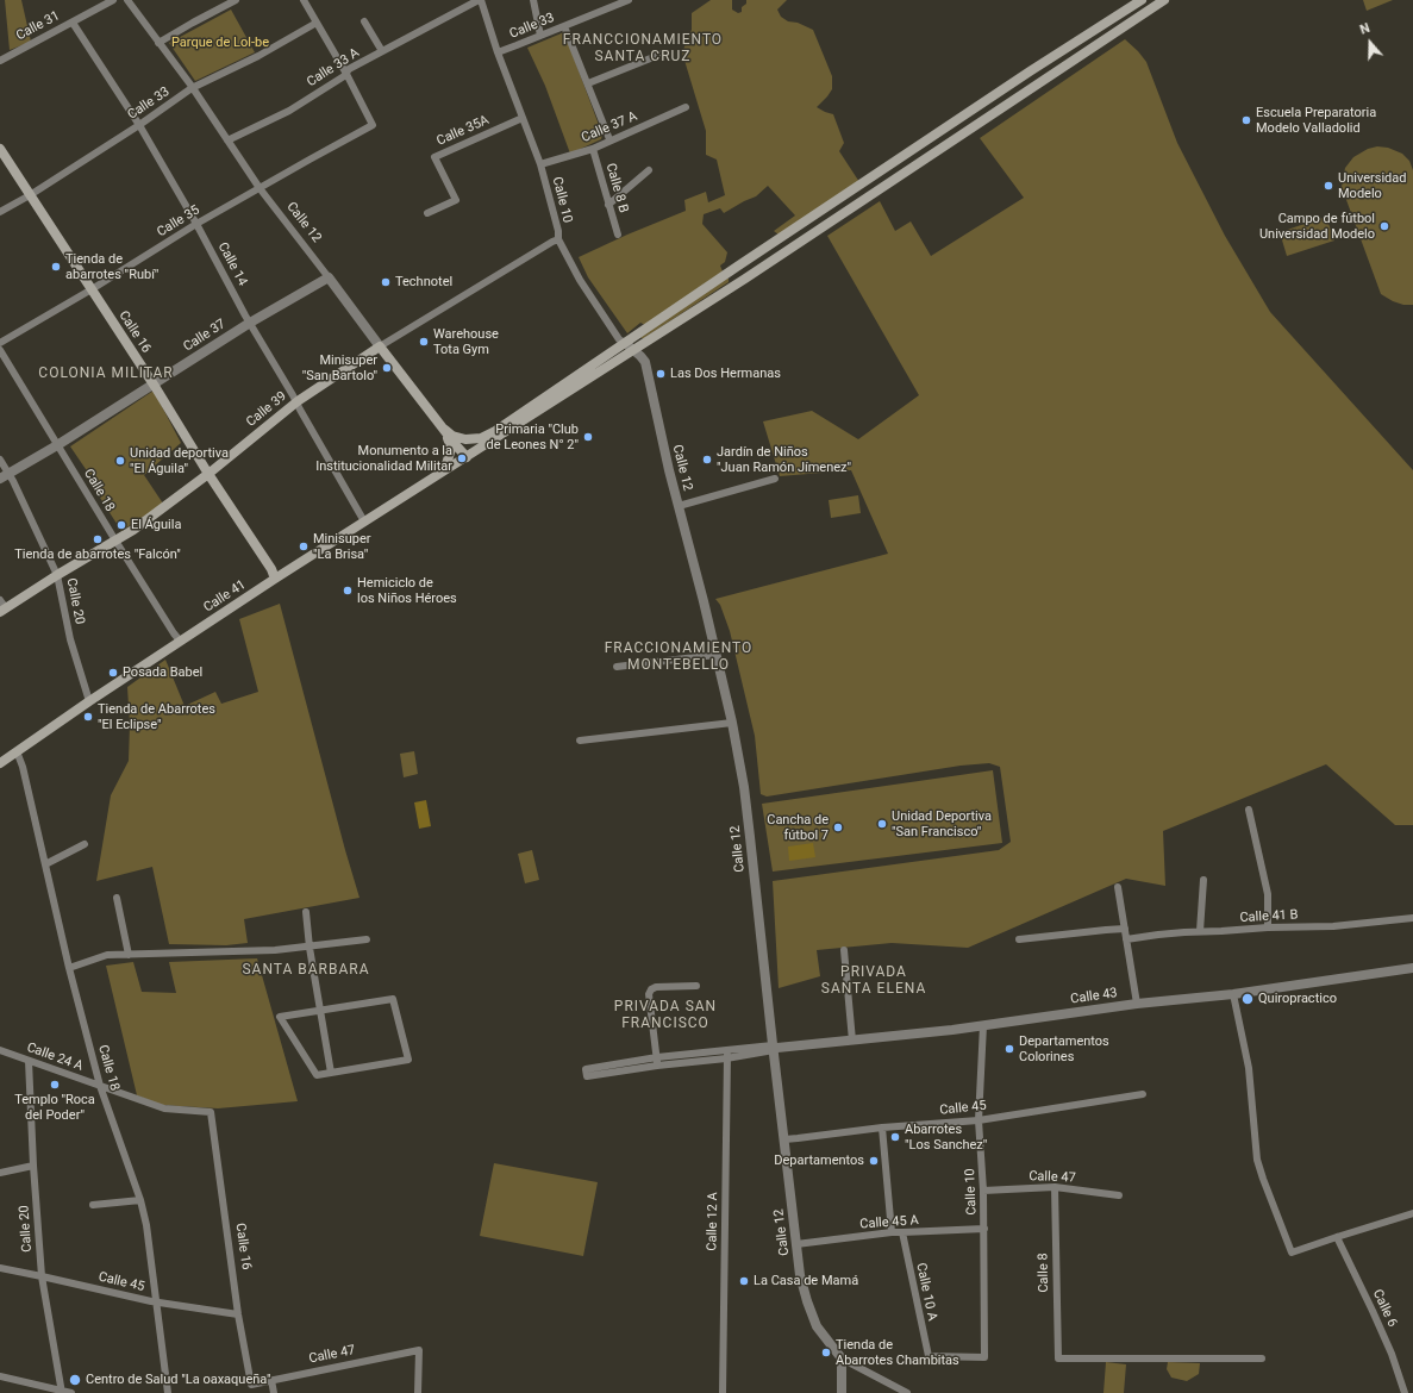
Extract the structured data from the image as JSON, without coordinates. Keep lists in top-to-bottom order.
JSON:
{
  "streets": {
    "main road": [
      "Calle 12",
      "Calle 16",
      "Calle 39",
      "Calle 41"
    ],
    "street": [
      "Calle 31",
      "Calle 33",
      "Calle 33 A",
      "Calle 37 A",
      "Calle 35A",
      "Calle 8 B",
      "Calle 10",
      "Calle 35",
      "Calle 14",
      "Calle 37",
      "Calle 18",
      "Calle 20",
      "Calle 41 B",
      "Calle 43",
      "Calle 24 A",
      "Calle 45",
      "Calle 47",
      "Calle 12 A",
      "Calle 45 A",
      "Calle 8",
      "Calle 10 A",
      "Calle 6"
    ]
  },
  "crossings": [
    ["Calle 31", "Calle 14"],
    ["Calle 33", "Calle 10"],
    ["Calle 33", "Calle 12"],
    ["Calle 33", "Calle 14"],
    ["Calle 33", "Calle 16"],
    ["Calle 33 A", "Calle 10"],
    ["Calle 33 A", "Calle 35"],
    ["Calle 33 A", "Calle 12"],
    ["Calle 37 A", "Calle 8 B"],
    ["Calle 37 A", "Calle 10"],
    ["Calle 35A", "Calle 10"],
    ["Calle 10", "Calle 12"],
    ["Calle 10", "Calle 39"],
    ["Calle 10", "Calle 43"],
    ["Calle 10", "Calle 45"],
    ["Calle 10", "Calle 47"],
    ["Calle 10", "Calle 45 A"],
    ["Calle 10", "Calle 10 A"],
    ["Calle 35", "Calle 12"],
    ["Calle 35", "Calle 14"],
    ["Calle 35", "Calle 16"],
    ["Calle 12", "Calle 37"],
    ["Calle 12", "Calle 39"],
    ["Calle 12", "Calle 41"],
    ["Calle 12", "Calle 43"],
    ["Calle 12", "Calle 45"],
    ["Calle 12", "Calle 45 A"],
    ["Calle 14", "Calle 37"],
    ["Calle 14", "Calle 39"],
    ["Calle 14", "Calle 41"],
    ["Calle 16", "Calle 37"],
    ["Calle 16", "Calle 39"],
    ["Calle 16", "Calle 41"],
    ["Calle 16", "Calle 24 A"],
    ["Calle 16", "Calle 45"],
    ["Calle 16", "Calle 47"],
    ["Calle 37", "Calle 18"],
    ["Calle 37", "Calle 20"],
    ["Calle 39", "Calle 18"],
    ["Calle 39", "Calle 20"],
    ["Calle 18", "Calle 41"],
    ["Calle 18", "Calle 24 A"],
    ["Calle 18", "Calle 45"],
    ["Calle 41", "Calle 20"],
    ["Calle 20", "Calle 24 A"],
    ["Calle 20", "Calle 45"],
    ["Calle 47", "Calle 8"],
    ["Calle 45 A", "Calle 10 A"]
  ],
  "districts": [
    "FRANCCIONAMIENTO SANTA CRUZ",
    "COLONIA MILITAR",
    "FRACCIONAMIENTO MONTEBELLO",
    "SANTA BARBARA",
    "PRIVADA SANTA ELENA",
    "PRIVADA SAN FRANCISCO"
  ],
  "parks": ["Parque de Lol-be"],
  "places": [
    "Escuela Preparatoria Modelo Valladolid",
    "Universidad Modelo",
    "Campo de fútbol Universidad Modelo",
    "Tienda de abarrotes \"Rubí\"",
    "Technotel",
    "Warehouse Tota Gym",
    "Minisuper \"San Bartolo\"",
    "Las Dos Hermanas",
    "Primaria \"Club de Leones N° 2\"",
    "Monumento a la Institucionalidad Militar",
    "Jardín de Niños \"Juan Ramón Jímenez\"",
    "Unidad deportiva \"El Águila\"",
    "El Águila",
    "Tienda de abarrotes \"Falcón\"",
    "Minisuper \"La Brisa\"",
    "Hemiciclo de los Niños Héroes",
    "Posada Babel",
    "Tienda de Abarrotes \"El Eclipse\"",
    "Unidad Deportiva \"San Francisco\"",
    "Cancha de fútbol 7",
    "Quiropractico",
    "Departamentos Colorines",
    "Templo \"Roca del Poder\"",
    "Abarrotes \"Los Sanchez\"",
    "Departamentos",
    "La Casa de Mamá",
    "Tienda de Abarrotes Chambitas",
    "Centro de Salud \"La oaxaqueña\""
  ],
  "north": "top"
}
